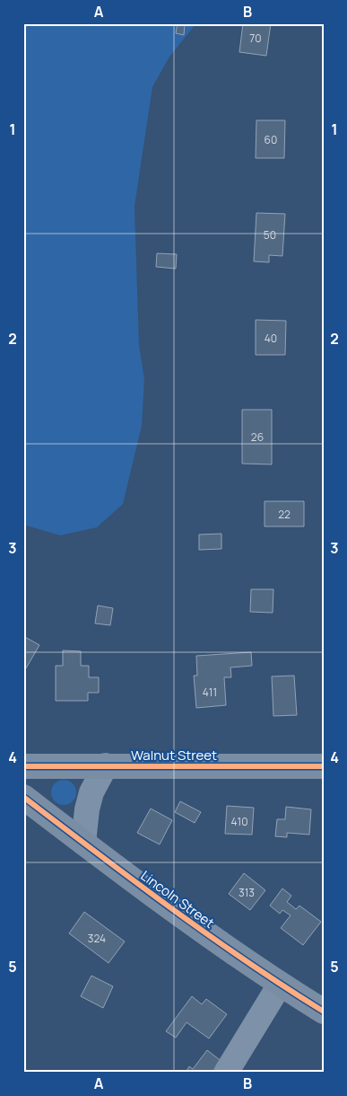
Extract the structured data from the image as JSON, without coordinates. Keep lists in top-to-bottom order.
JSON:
{
  "streets": {
    "street": ["Walnut Street", "Lincoln Street"]
  },
  "house_numbers": [
    "70",
    "60",
    "50",
    "40",
    "26",
    "22",
    "411",
    "410",
    "313",
    "324"
  ],
  "grid": {
    "columns": ["A", "B"],
    "rows": [
      "1",
      "2",
      "3",
      "4",
      "5"
    ]
  }
}
